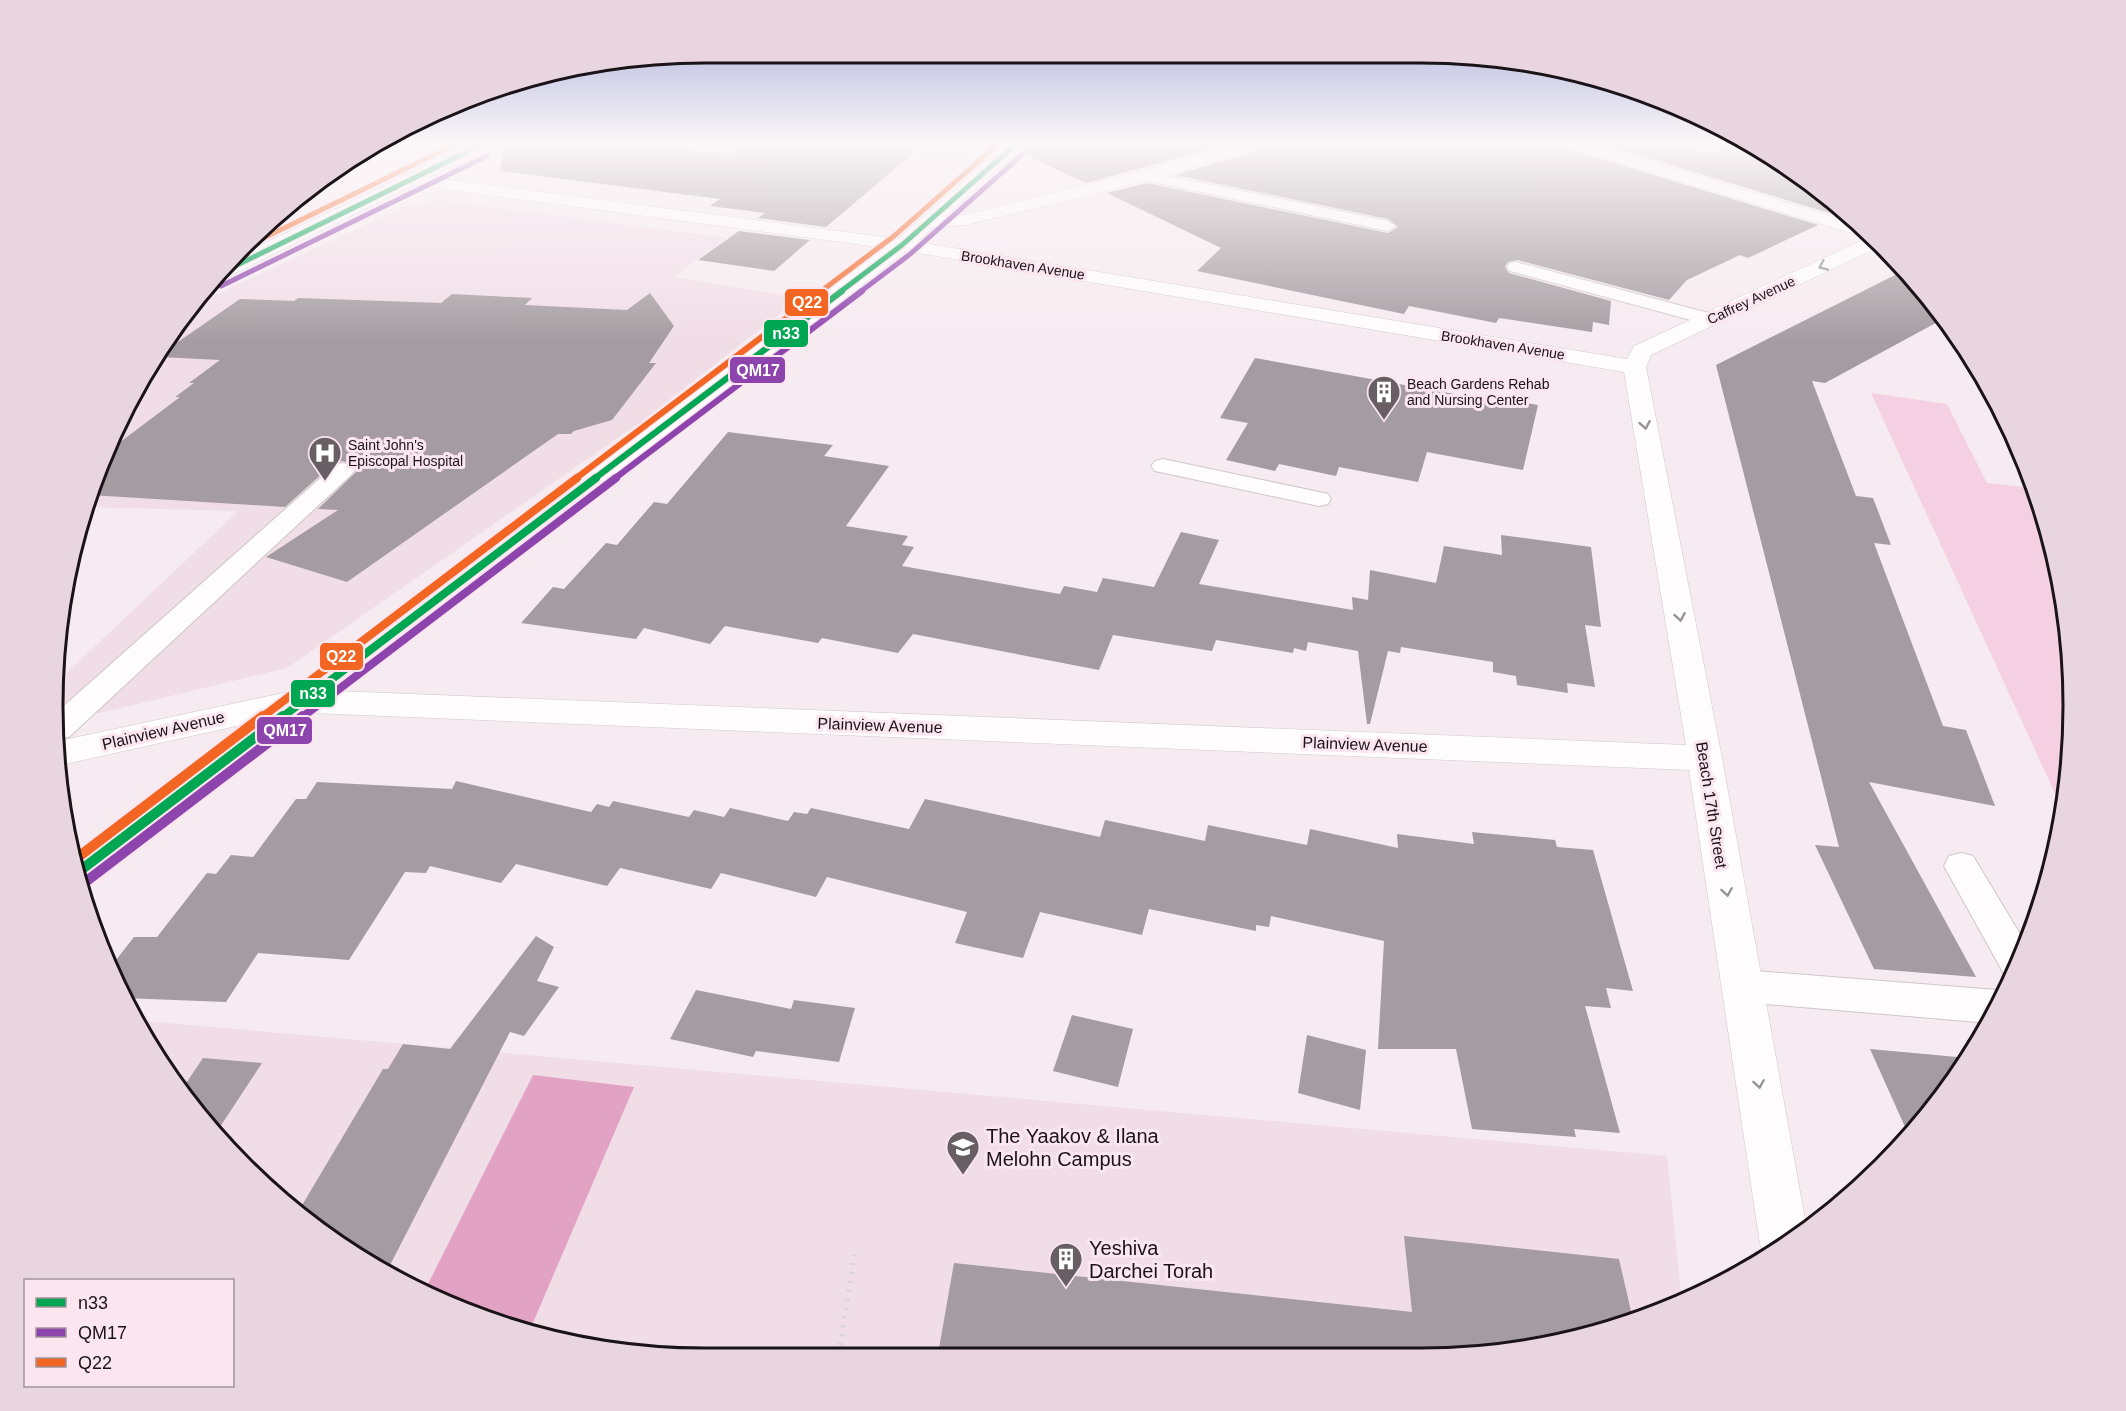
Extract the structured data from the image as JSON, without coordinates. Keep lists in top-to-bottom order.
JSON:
{
  "streets": {
    "street": [
      "Brookhaven Avenue",
      "Caffrey Avenue",
      "Plainview Avenue",
      "Beach 17th Street"
    ]
  },
  "crossings": [
    ["Brookhaven Avenue", "Caffrey Avenue"],
    ["Brookhaven Avenue", "Beach 17th Street"],
    ["Caffrey Avenue", "Beach 17th Street"],
    ["Plainview Avenue", "Beach 17th Street"]
  ],
  "one_way": ["Caffrey Avenue", "Beach 17th Street"],
  "places": {
    "building": ["Beach Gardens Rehab and Nursing Center", "Yeshiva Darchei Torah"],
    "hospital": ["Saint John's Episcopal Hospital"],
    "school or university": ["The Yaakov & Ilana Melohn Campus"]
  },
  "lines": ["transit line n33", "transit line QM17", "transit line Q22"],
  "legend": ["n33", "QM17", "Q22"]
}
